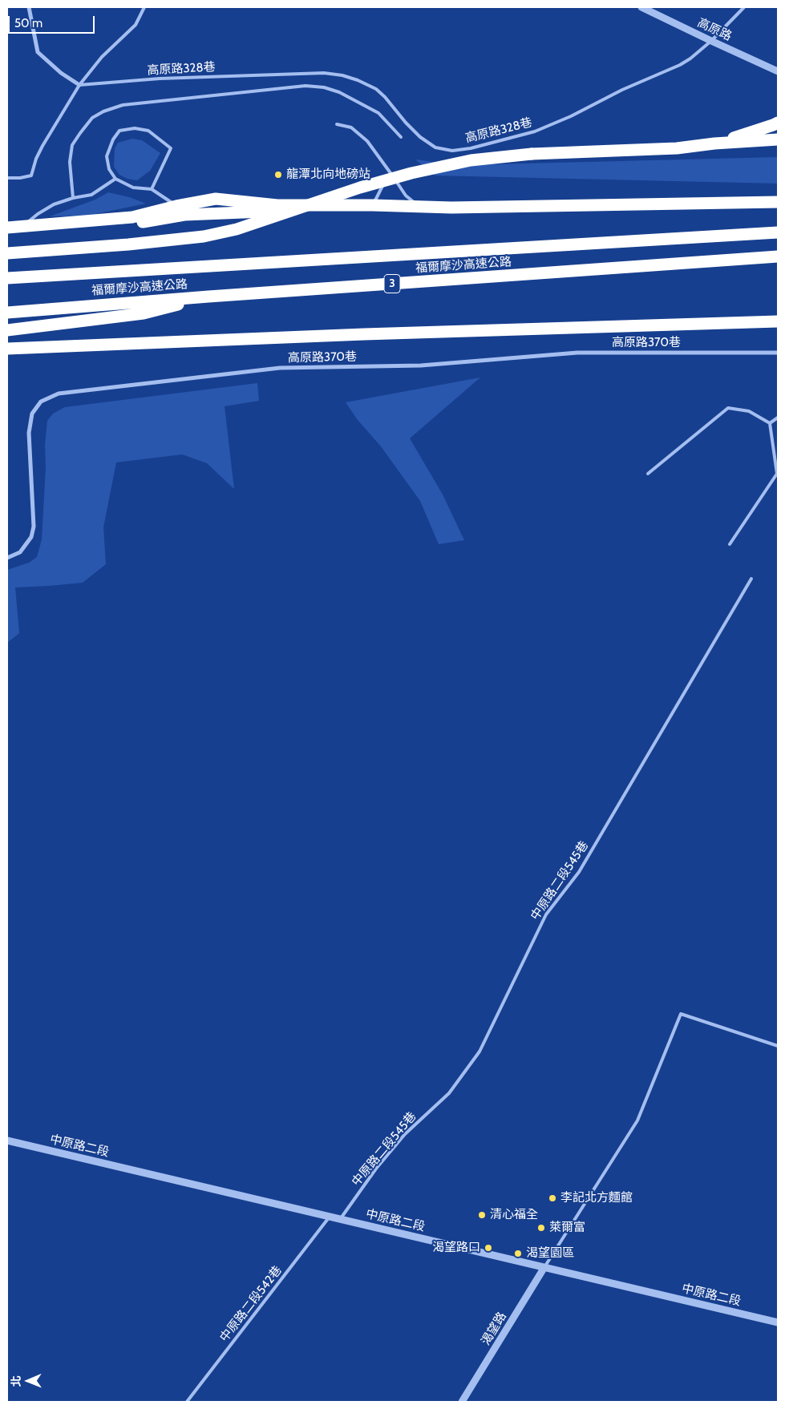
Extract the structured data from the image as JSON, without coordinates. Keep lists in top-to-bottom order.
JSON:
{
  "streets": {
    "highway": ["福爾摩沙高速公路", "3"],
    "street": [
      "高原路",
      "高原路370巷",
      "中原路二段",
      "渴望路"
    ],
    "lane": ["高原路328巷", "中原路二段545巷", "中原路二段542巷"]
  },
  "crossings": [
    ["高原路", "高原路328巷"],
    ["中原路二段545巷", "中原路二段"],
    ["中原路二段", "中原路二段542巷"],
    ["中原路二段", "渴望路"]
  ],
  "places": [
    "龍潭北向地磅站",
    "李記北方麵館",
    "清心福全",
    "萊爾富",
    "渴望路口",
    "渴望園區"
  ],
  "scale_bar": "50 m",
  "north": "left"
}
